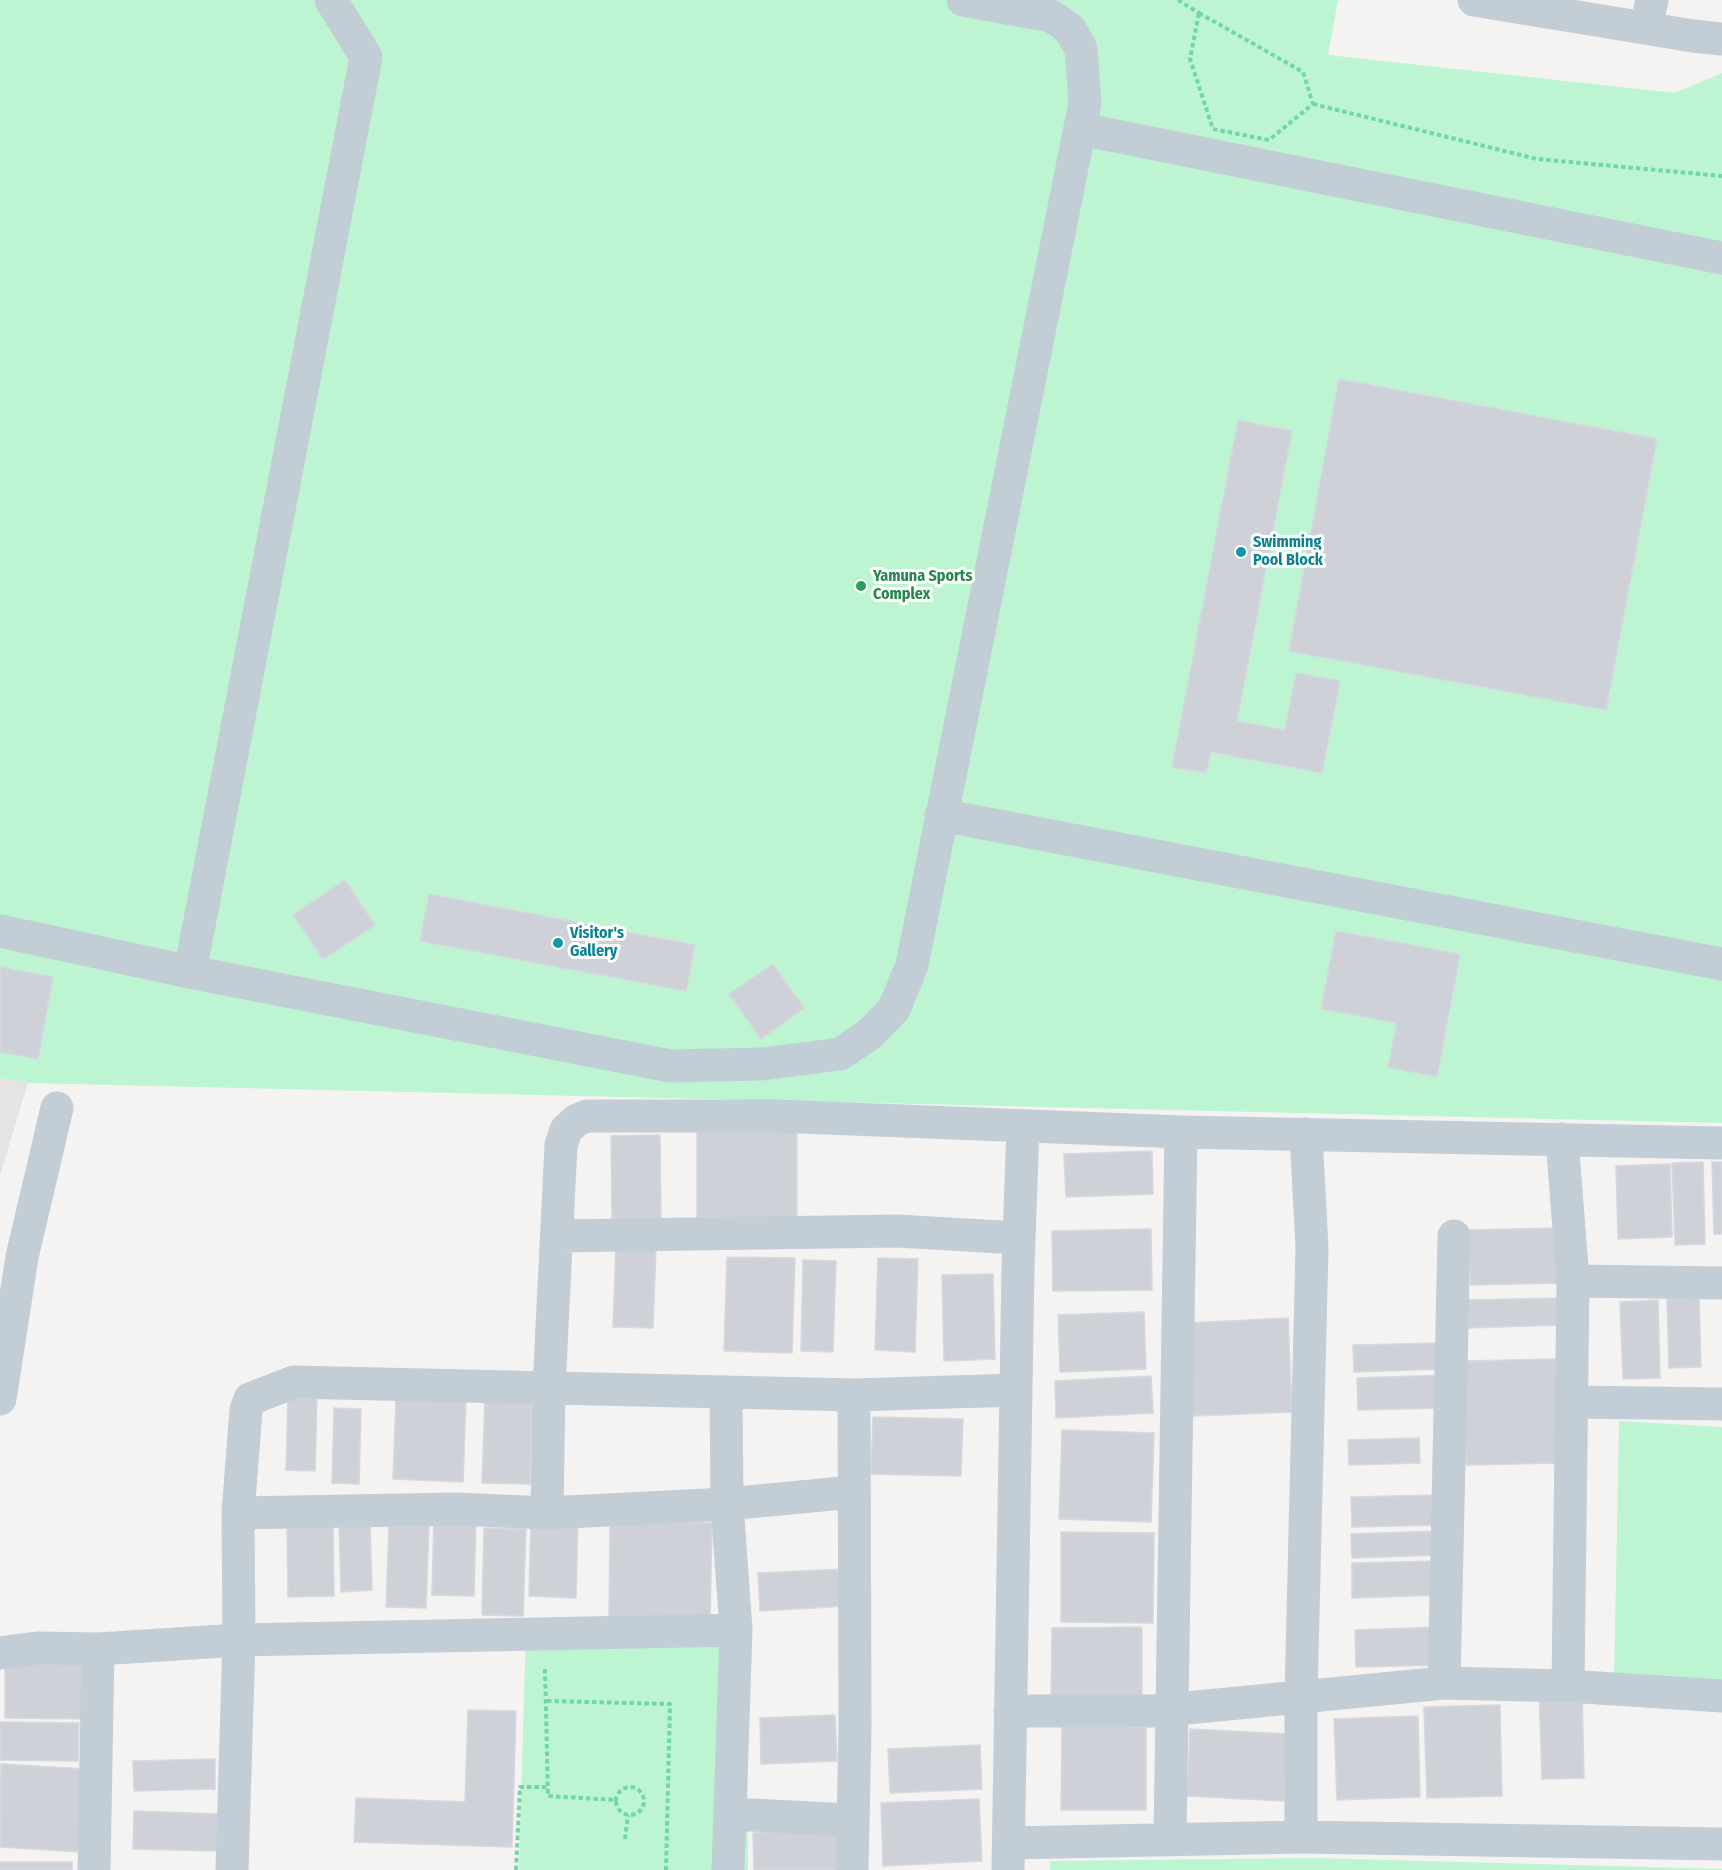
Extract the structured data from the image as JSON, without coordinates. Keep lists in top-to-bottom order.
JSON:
{
  "places": ["Swimming Pool Block", "Yamuna Sports Complex", "Visitor's Gallery"]
}
